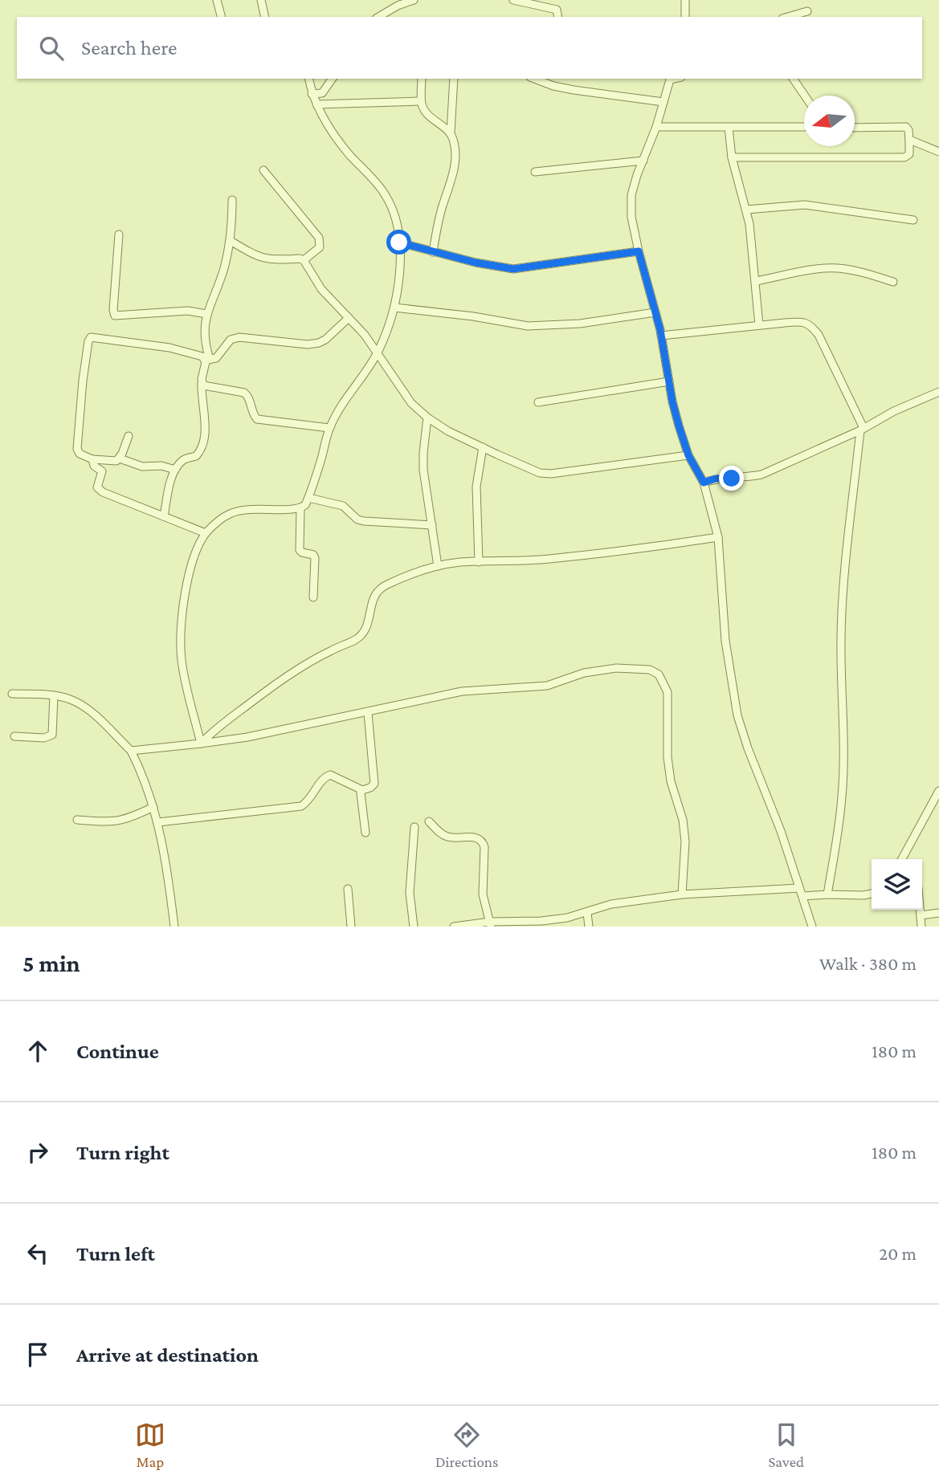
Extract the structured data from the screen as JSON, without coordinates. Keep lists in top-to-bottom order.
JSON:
{
  "north": "left",
  "page": {
    "search": "Search here",
    "heading": ["5 min", "Walk · 380 m"],
    "list": [
      ["Continue", "180 m"],
      ["Turn right", "180 m"],
      ["Turn left", "20 m"],
      "Arrive at destination"
    ],
    "nav": ["Map", "Directions", "Saved"]
  }
}
